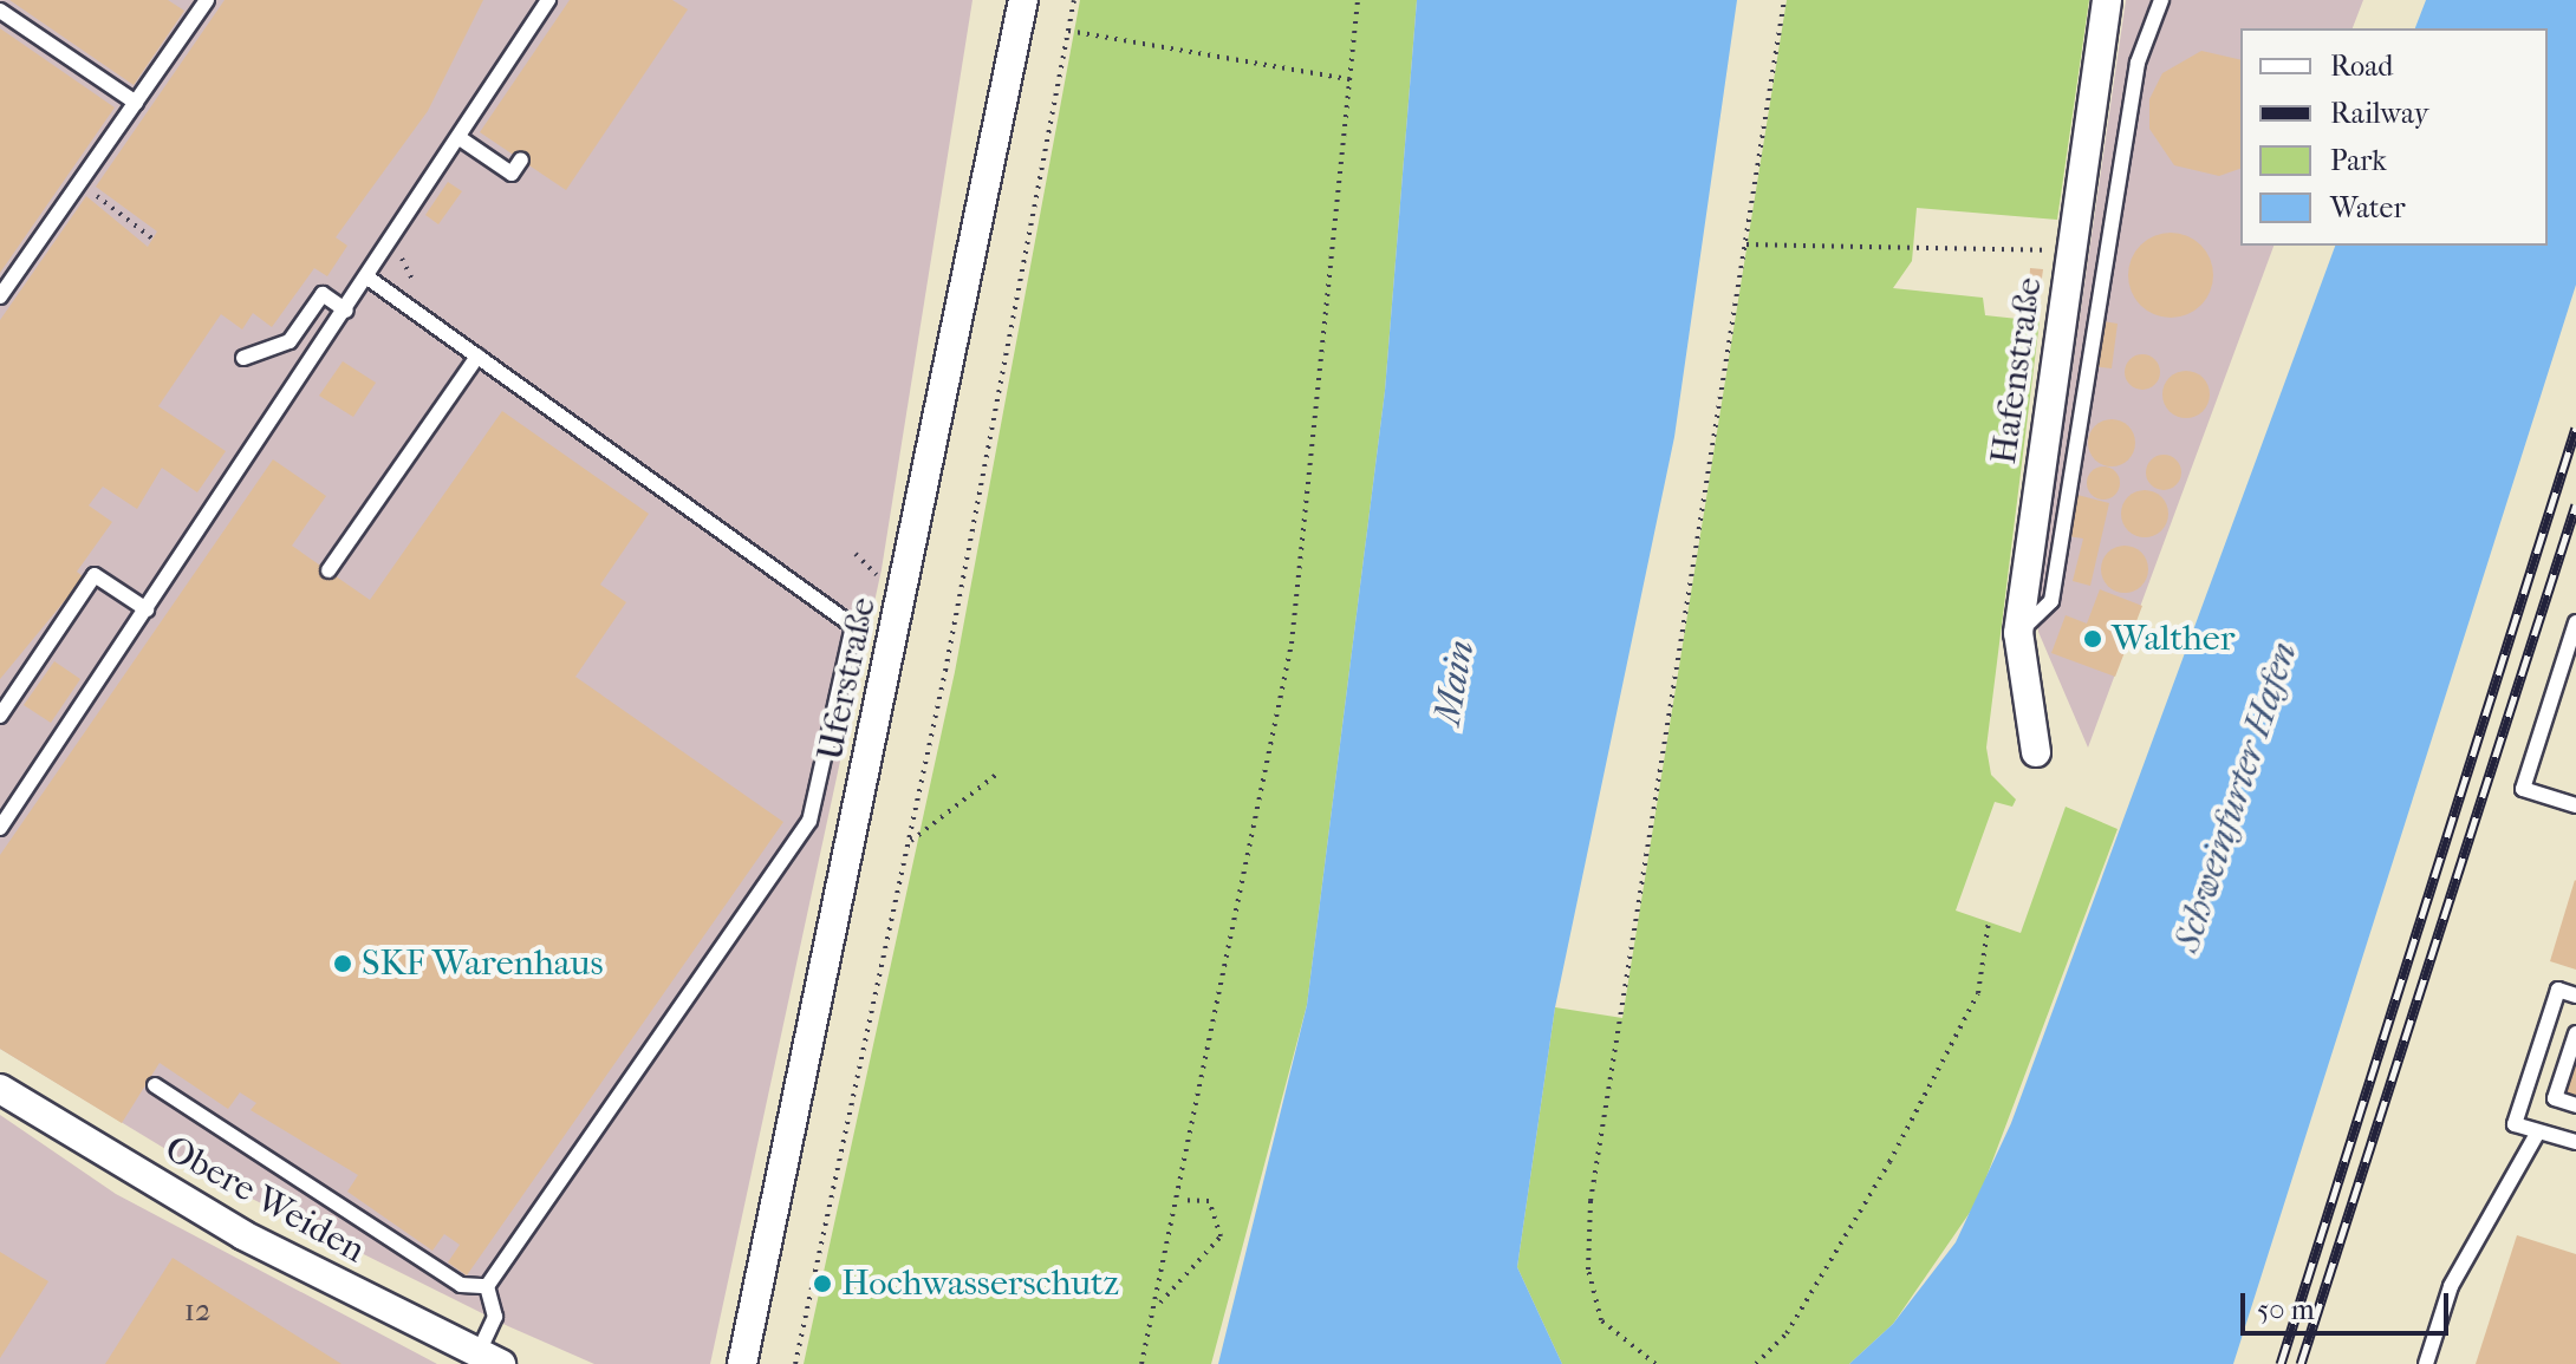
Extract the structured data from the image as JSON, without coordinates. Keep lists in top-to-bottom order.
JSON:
{
  "streets": {
    "street": ["Hafenstraße", "Uferstraße", "Obere Weiden"]
  },
  "water": ["Main", "Schweinfurter Hafen"],
  "places": ["Walther", "SKF Warenhaus", "Hochwasserschutz"],
  "house_numbers": ["12"],
  "legend": [
    "Road",
    "Railway",
    "Park",
    "Water"
  ],
  "scale_bar": "50 m"
}
